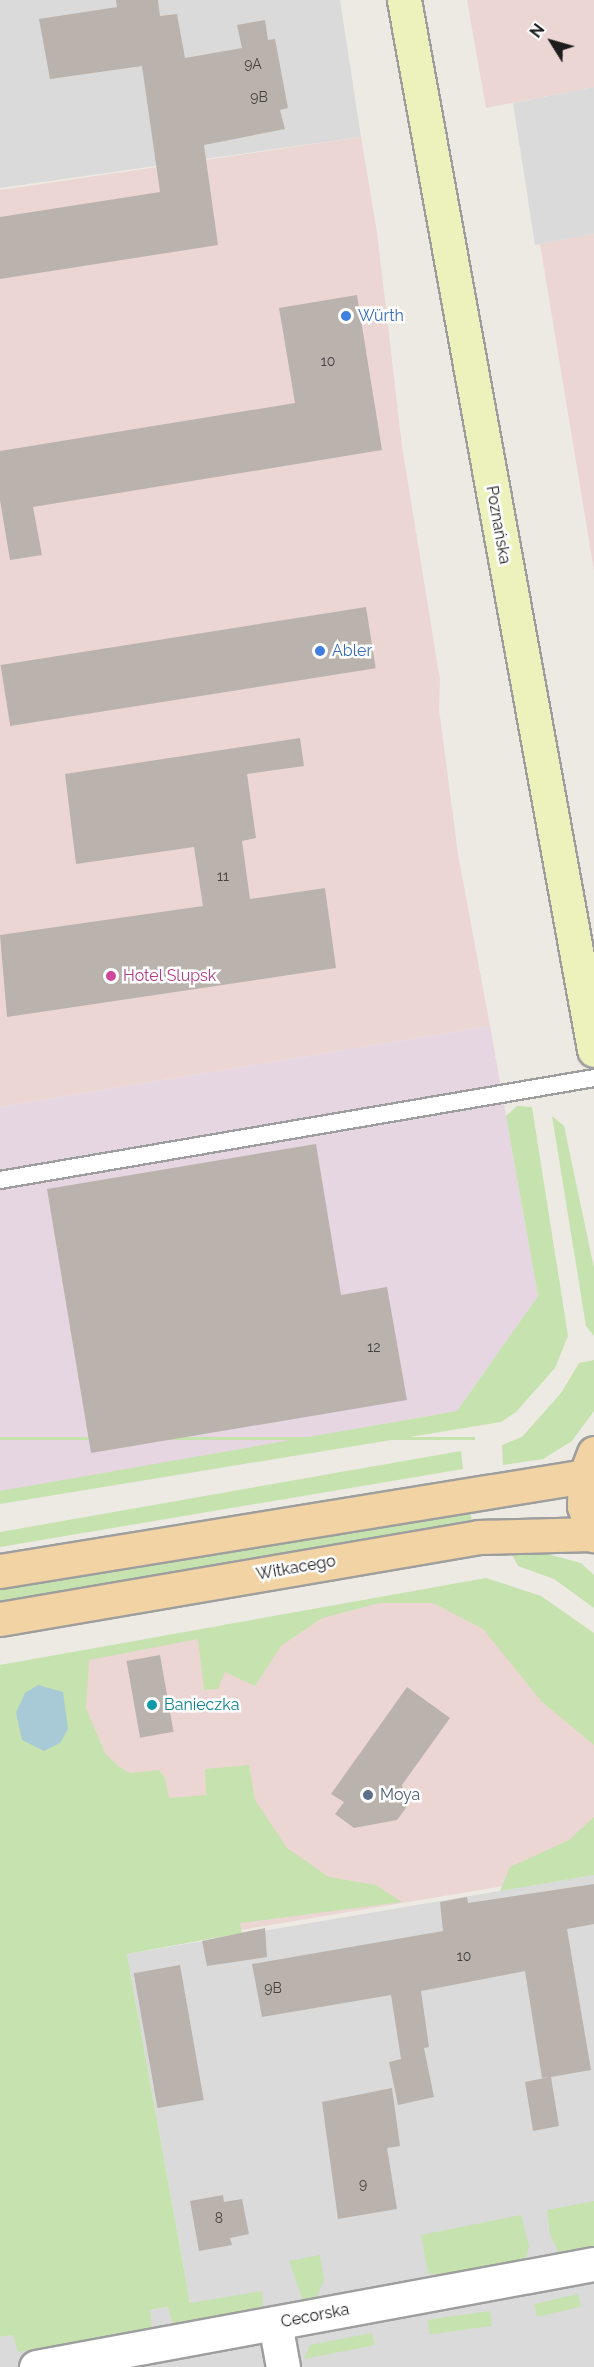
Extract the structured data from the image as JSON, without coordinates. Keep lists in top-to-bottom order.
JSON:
{
  "streets": {
    "main road": ["Poznańska", "Witkacego"],
    "street": ["Cecorska"]
  },
  "places": [
    "Würth",
    "Abler",
    "Hotel Slupsk",
    "Banieczka",
    "Moya"
  ],
  "house_numbers": [
    "9A",
    "9B",
    "10",
    "11",
    "12",
    "10",
    "9B",
    "9",
    "8"
  ],
  "north": "top left"
}
